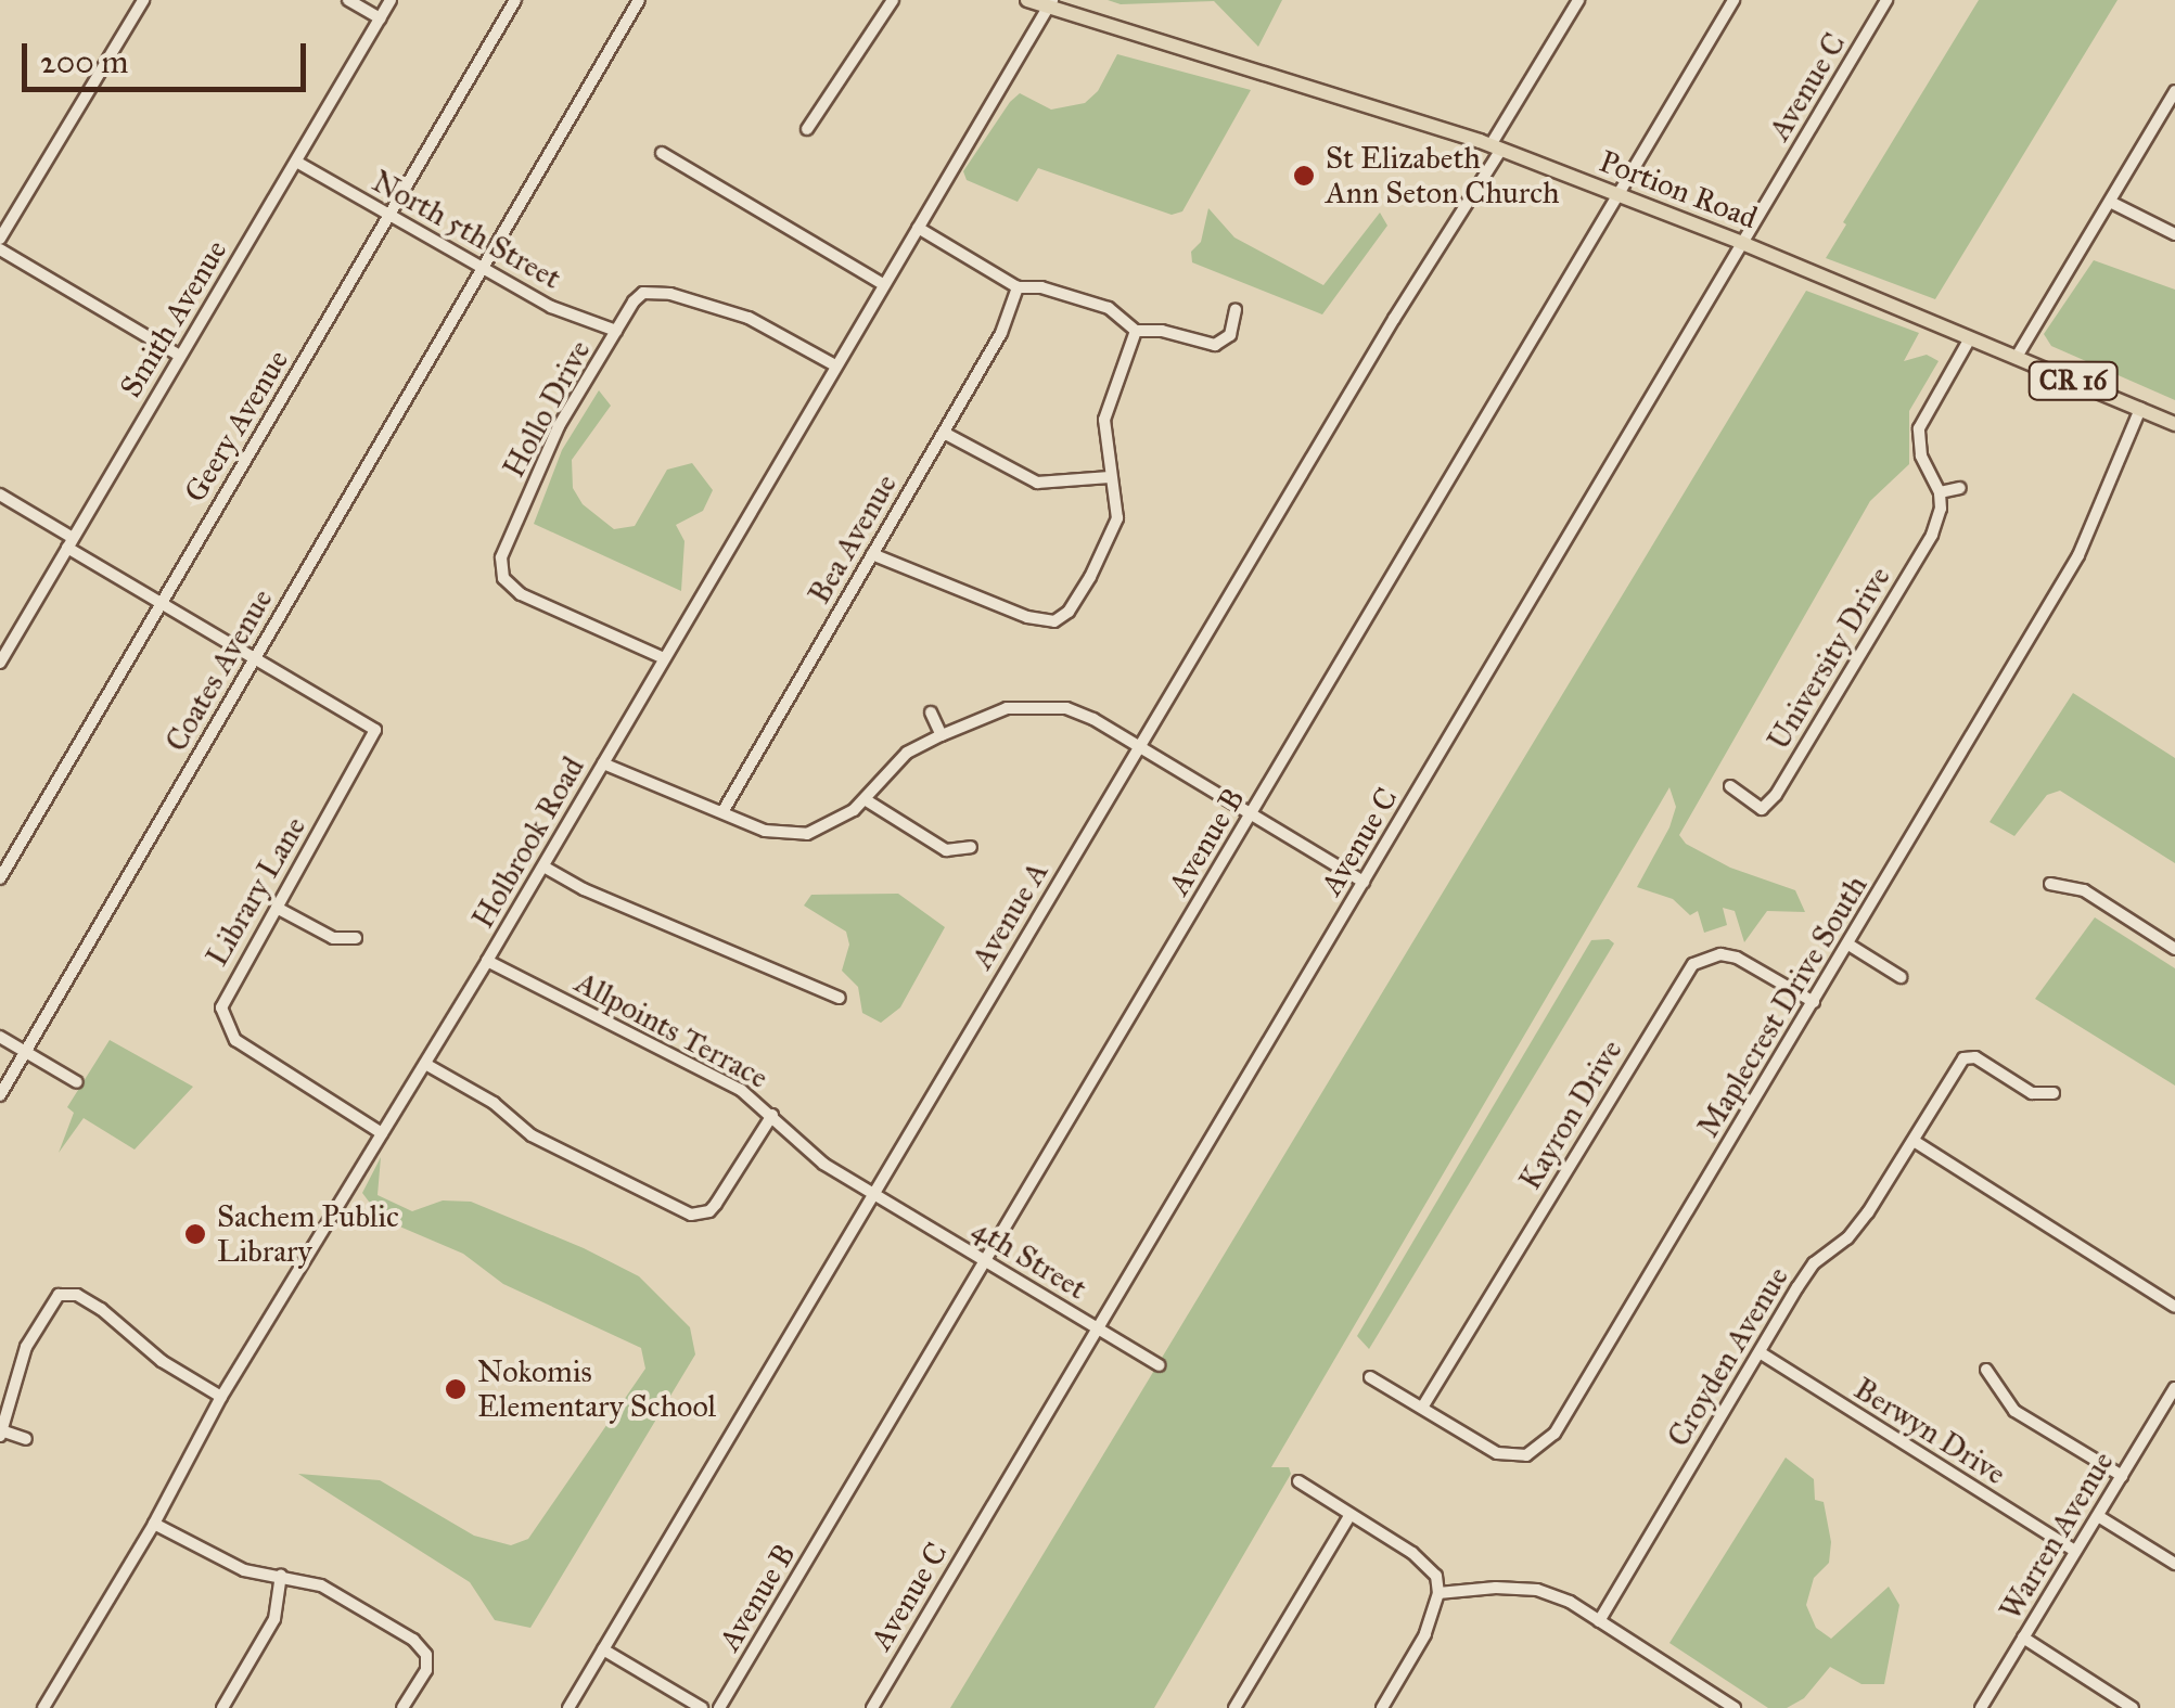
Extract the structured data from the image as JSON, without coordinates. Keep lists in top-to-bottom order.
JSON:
{
  "streets": {
    "main road": ["Portion Road", "CR 16"],
    "street": [
      "Avenue C",
      "North 5th Street",
      "Smith Avenue",
      "Hollo Drive",
      "Geery Avenue",
      "Bea Avenue",
      "University Drive",
      "Coates Avenue",
      "Avenue B",
      "Holbrook Road",
      "Library Lane",
      "Avenue A",
      "Maplecrest Drive South",
      "Allpoints Terrace",
      "Kayron Drive",
      "4th Street",
      "Croyden Avenue",
      "Berwyn Drive",
      "Warren Avenue"
    ]
  },
  "crossings": [
    ["Avenue C", "Portion Road"],
    ["Avenue C", "4th Street"],
    ["Portion Road", "Avenue B"],
    ["Portion Road", "Holbrook Road"],
    ["Portion Road", "Avenue A"],
    ["Portion Road", "Maplecrest Drive South"],
    ["North 5th Street", "Smith Avenue"],
    ["North 5th Street", "Hollo Drive"],
    ["North 5th Street", "Geery Avenue"],
    ["North 5th Street", "Coates Avenue"],
    ["Hollo Drive", "Holbrook Road"],
    ["Coates Avenue", "Library Lane"],
    ["Avenue B", "4th Street"],
    ["Holbrook Road", "Library Lane"],
    ["Holbrook Road", "Allpoints Terrace"],
    ["Avenue A", "Allpoints Terrace"],
    ["Avenue A", "4th Street"],
    ["Maplecrest Drive South", "Kayron Drive"],
    ["Allpoints Terrace", "4th Street"],
    ["Croyden Avenue", "Berwyn Drive"],
    ["Berwyn Drive", "Warren Avenue"]
  ],
  "places": ["St Elizabeth Ann Seton Church", "Sachem Public Library", "Nokomis Elementary School"],
  "scale_bar": "200 m"
}
